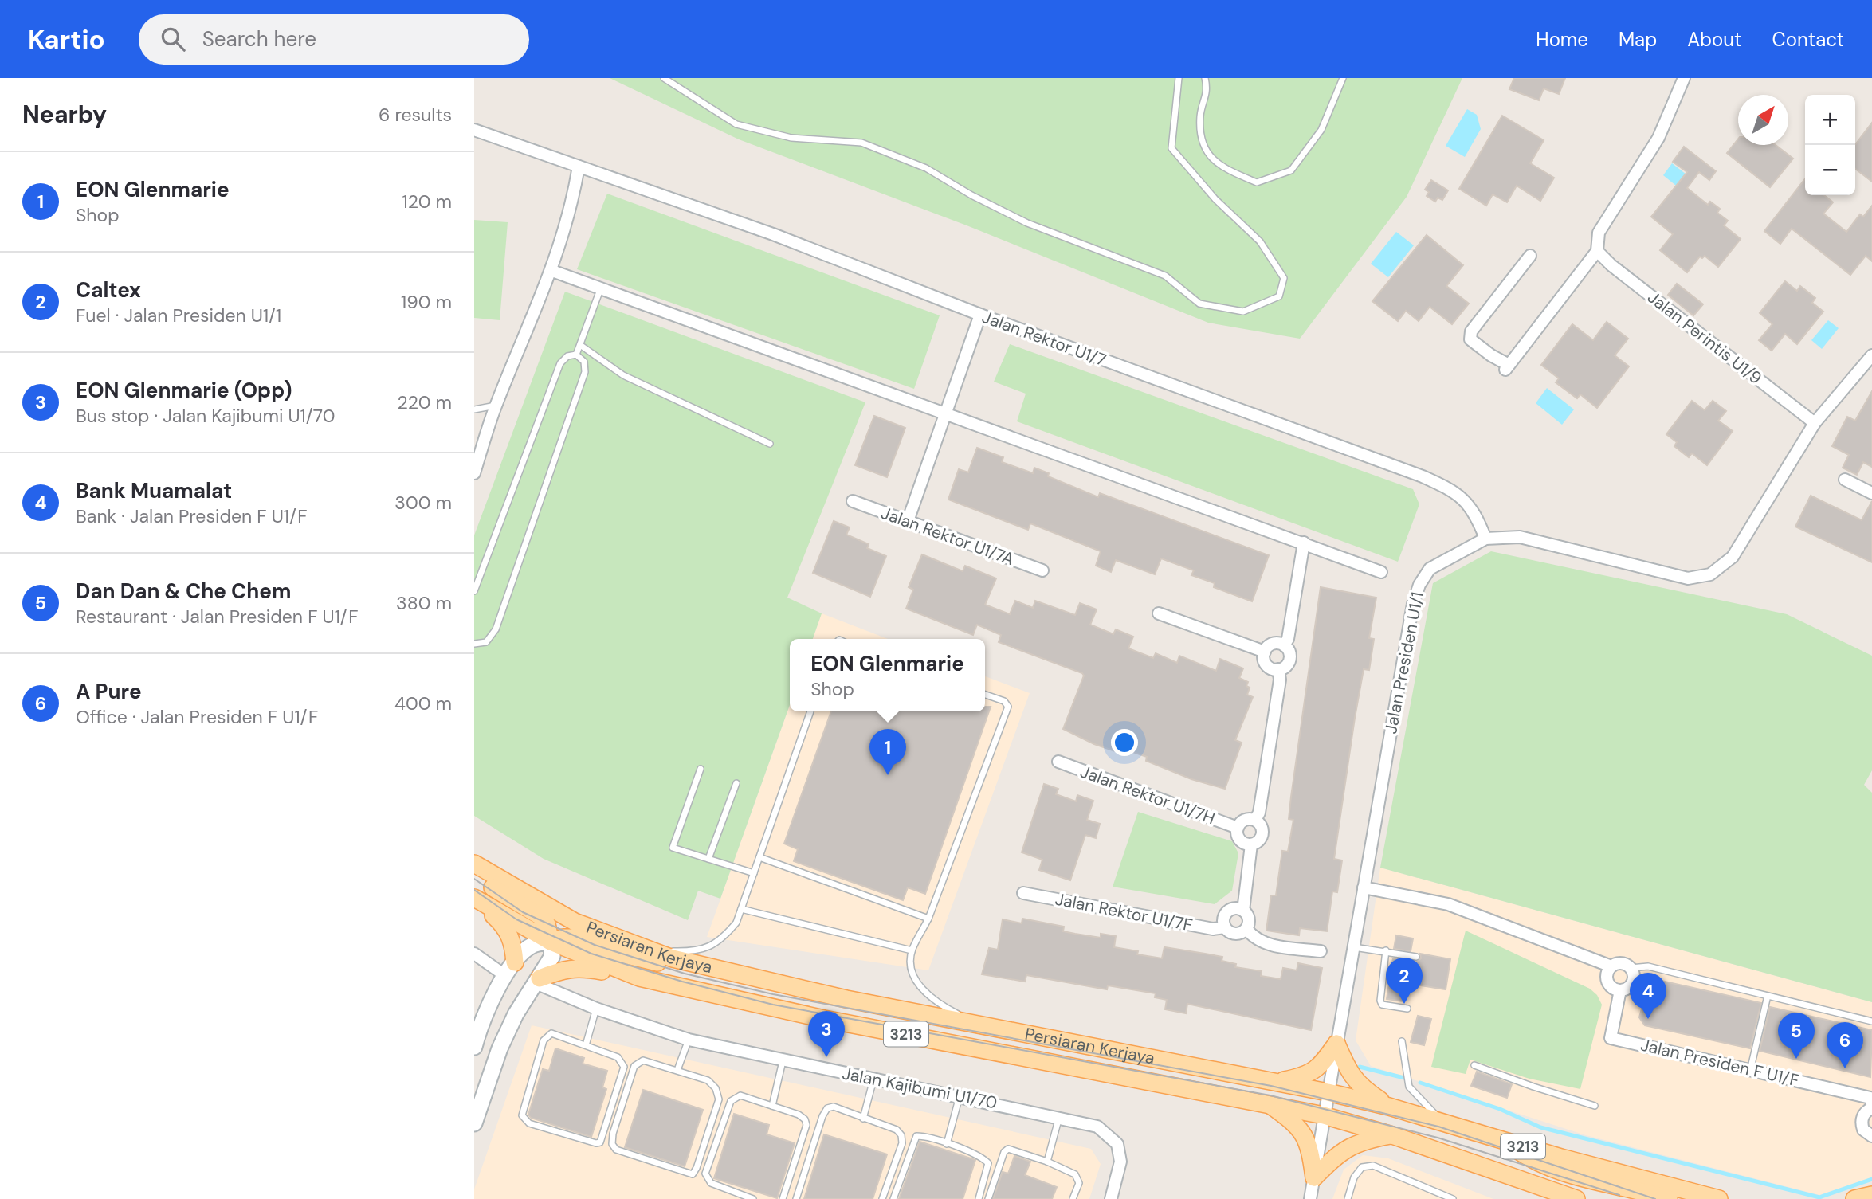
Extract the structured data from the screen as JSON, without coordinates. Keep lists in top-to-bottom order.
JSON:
{
  "streets": {
    "main road": ["Persiaran Kerjaya", "3213"],
    "street": [
      "Jalan Perintis U1/9",
      "Jalan Rektor U1/7",
      "Jalan Rektor U1/7A",
      "Jalan Presiden U1/1",
      "Jalan Rektor U1/7H",
      "Jalan Rektor U1/7F",
      "Jalan Presiden F U1/F",
      "Jalan Kajibumi U1/70"
    ]
  },
  "crossings": [
    ["Jalan Perintis U1/9", "Jalan Presiden U1/1"],
    ["Jalan Rektor U1/7", "Jalan Presiden U1/1"],
    ["Jalan Presiden U1/1", "Persiaran Kerjaya"]
  ],
  "north": "top right",
  "page": {
    "header": "Kartio",
    "search": "Search here",
    "nav": [
      "Home",
      "Map",
      "About",
      "Contact"
    ],
    "heading": ["Nearby", "6 results"],
    "map_buttons": ["+", "−"],
    "list": [
      {
        "mark": "1",
        "name": "EON Glenmarie",
        "note": "Shop",
        "value": "120 m"
      },
      {
        "mark": "2",
        "name": "Caltex",
        "note": "Fuel · Jalan Presiden U1/1",
        "value": "190 m"
      },
      {
        "mark": "3",
        "name": "EON Glenmarie (Opp)",
        "note": "Bus stop · Jalan Kajibumi U1/70",
        "value": "220 m"
      },
      {
        "mark": "4",
        "name": "Bank Muamalat",
        "note": "Bank · Jalan Presiden F U1/F",
        "value": "300 m"
      },
      {
        "mark": "5",
        "name": "Dan Dan & Che Chem",
        "note": "Restaurant · Jalan Presiden F U1/F",
        "value": "380 m"
      },
      {
        "mark": "6",
        "name": "A Pure",
        "note": "Office · Jalan Presiden F U1/F",
        "value": "400 m"
      }
    ],
    "popup": ["EON Glenmarie", "Shop"],
    "pins": [
      "1",
      "2",
      "4",
      "3",
      "5",
      "6"
    ]
  }
}
